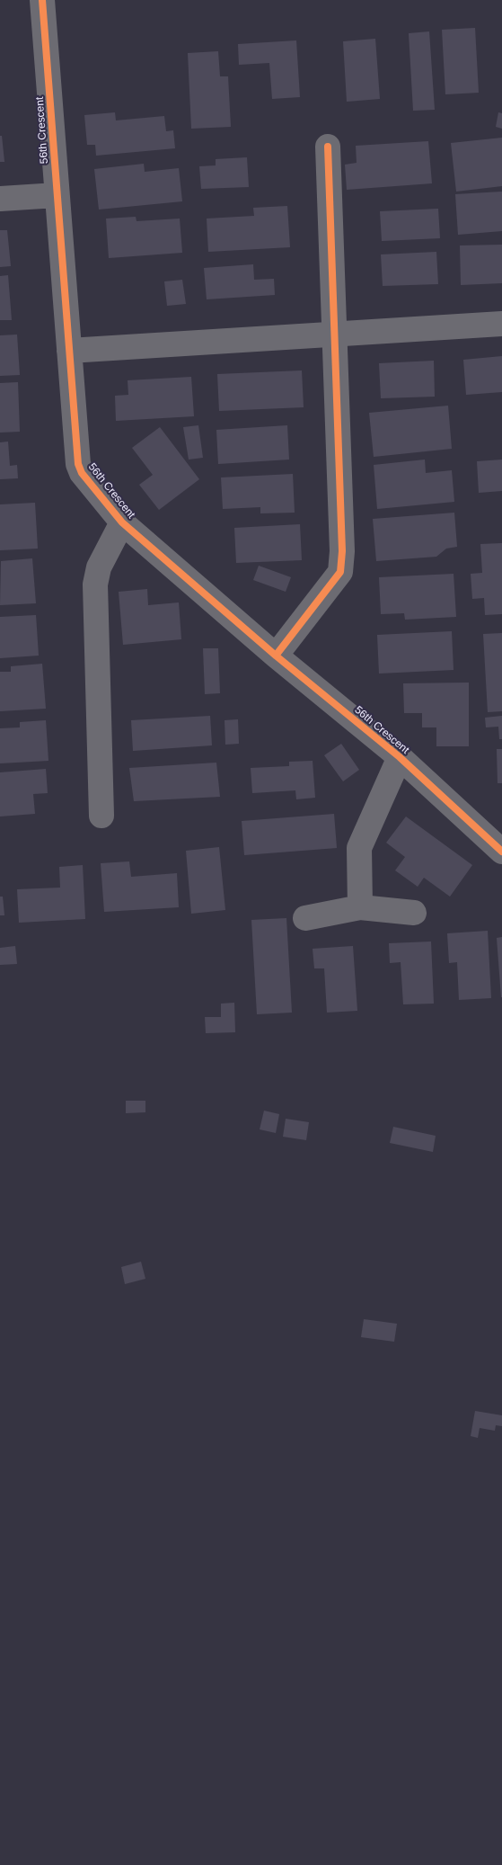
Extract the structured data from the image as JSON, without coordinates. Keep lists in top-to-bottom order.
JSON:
{
  "streets": {
    "street": ["56th Crescent"]
  }
}
